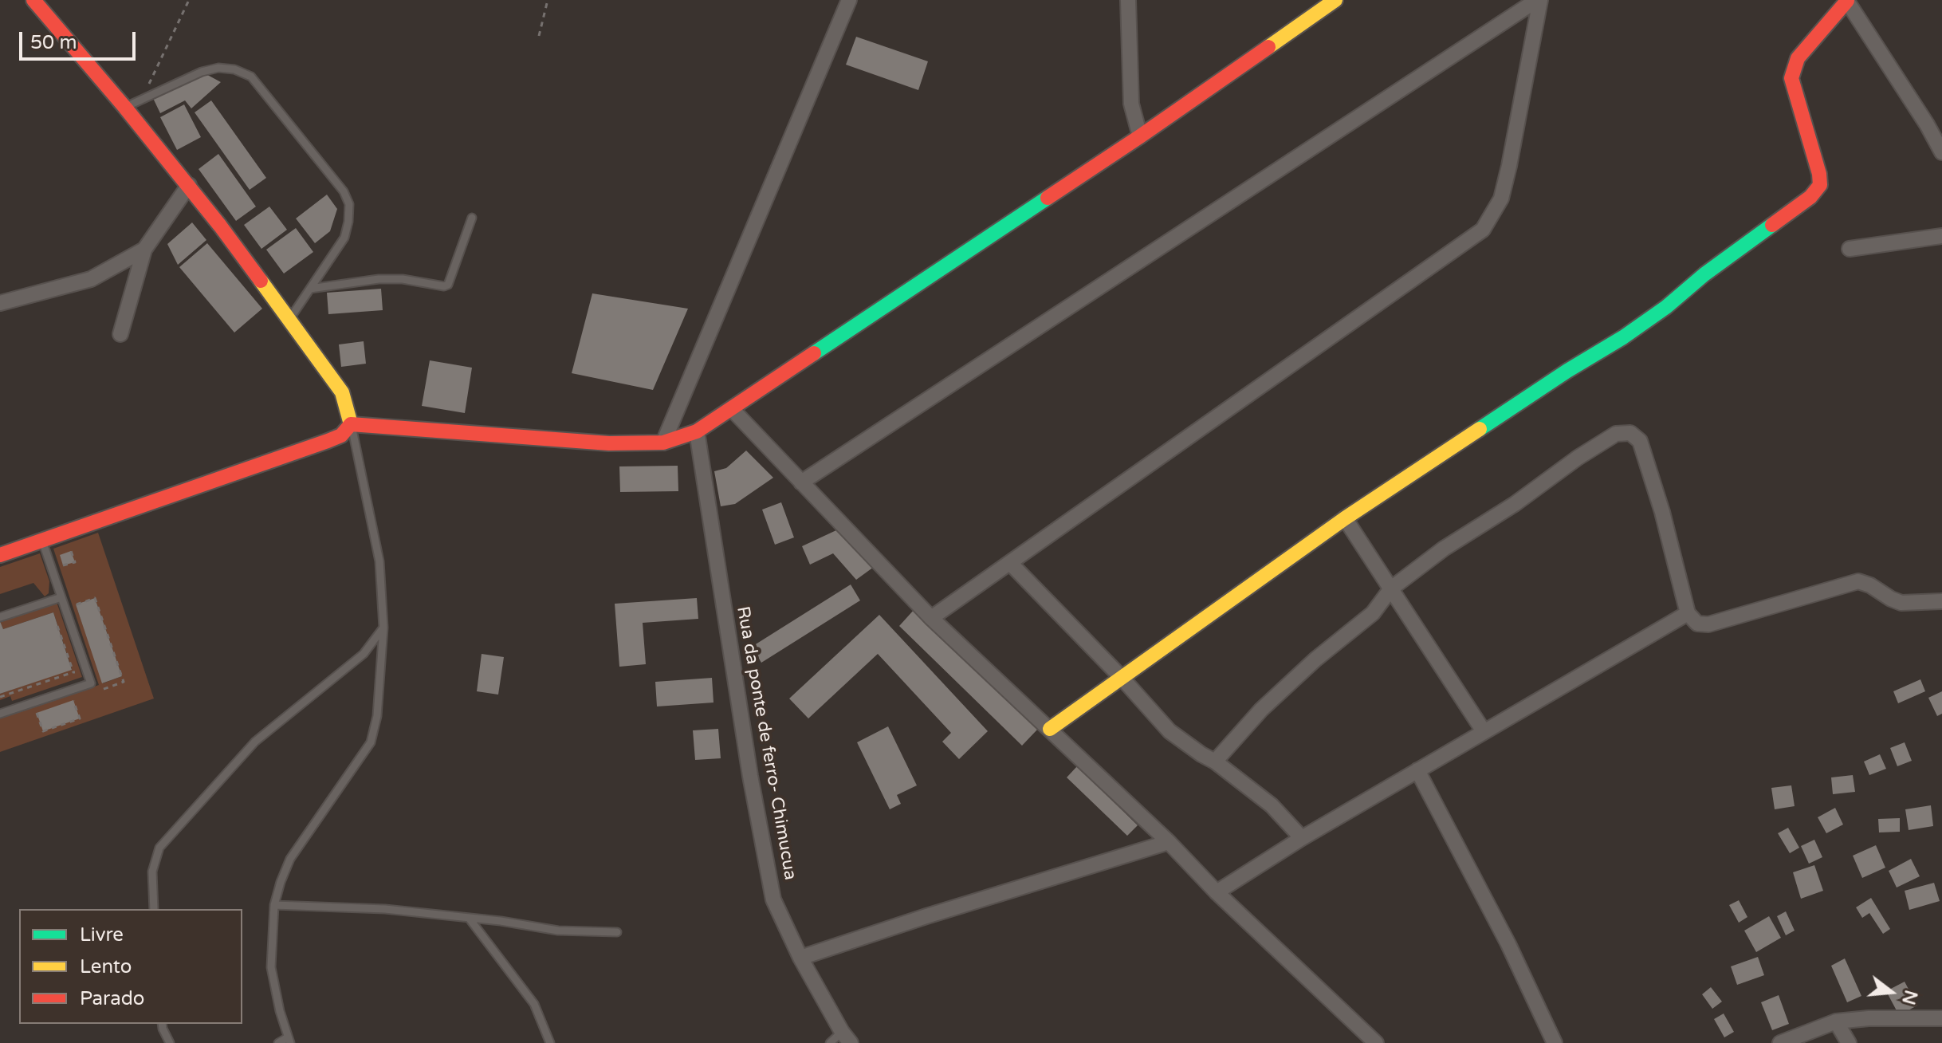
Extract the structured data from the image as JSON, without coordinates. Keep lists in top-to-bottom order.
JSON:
{
  "streets": {
    "street": ["Rua da ponte de ferro- Chimucua"]
  },
  "legend": ["Livre", "Lento", "Parado"],
  "scale_bar": "50 m",
  "north": "right"
}
